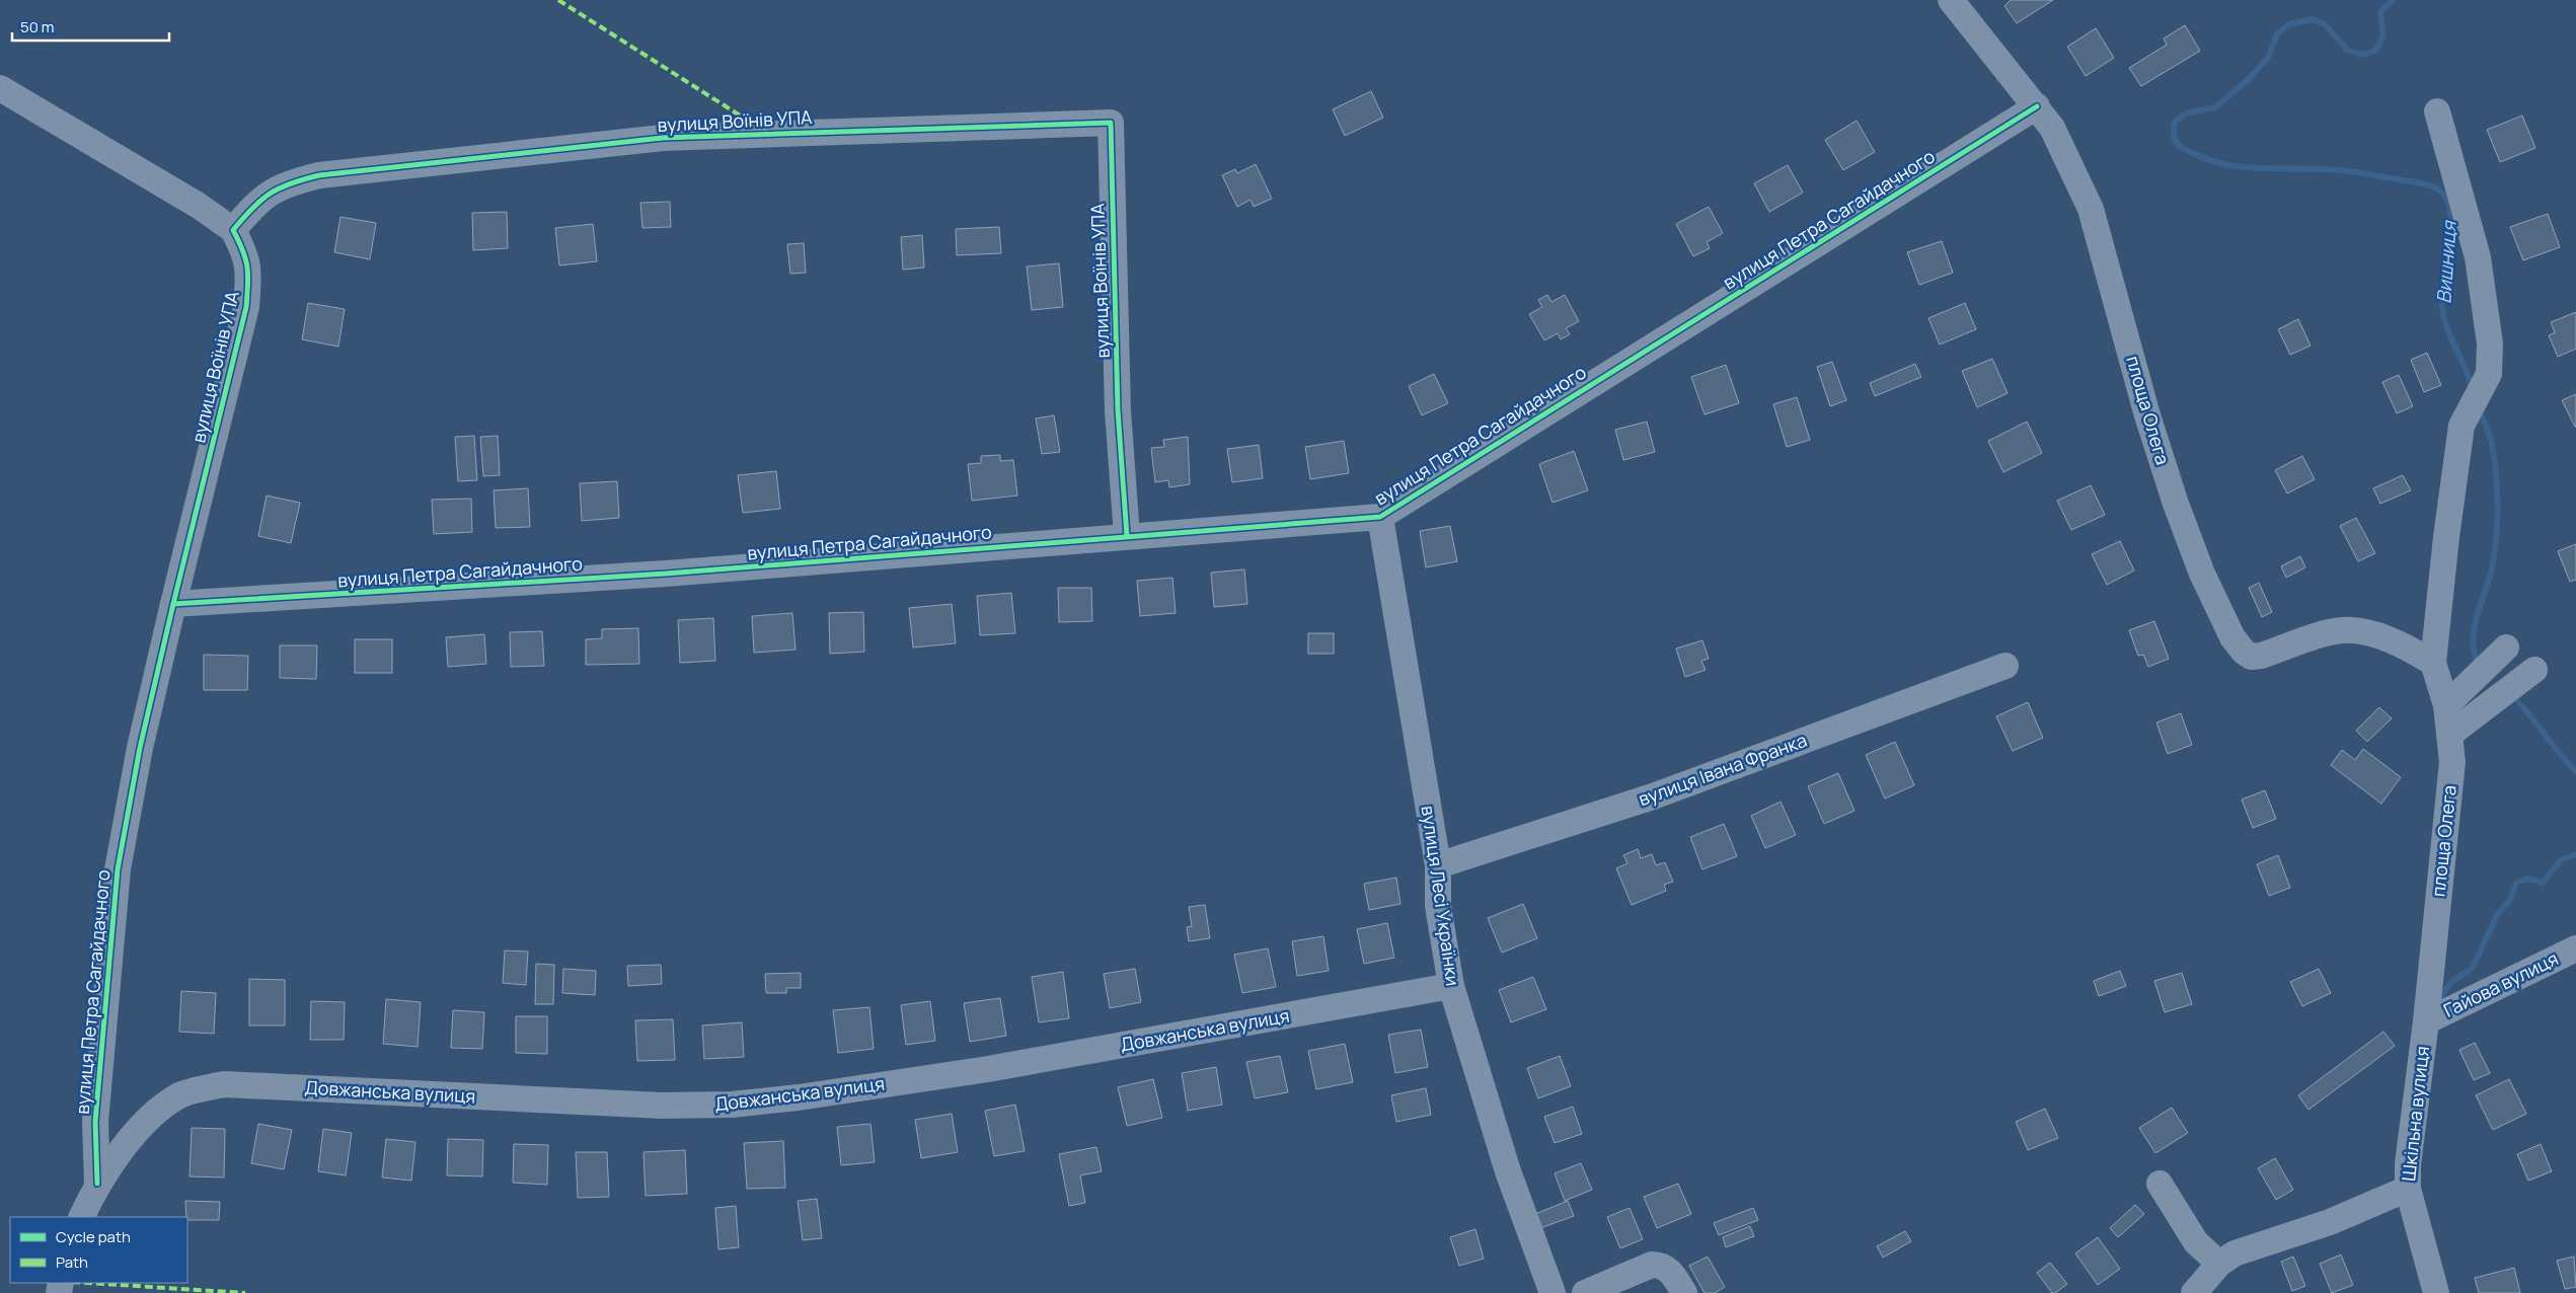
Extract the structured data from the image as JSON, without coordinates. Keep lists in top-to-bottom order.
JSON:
{
  "streets": {
    "street": [
      "вулиця Воїнів УПА",
      "вулиця Петра Сагайдачного",
      "площа Олега",
      "вулиця Івана Франка",
      "вулиця Лесі Українки",
      "Гайова вулиця",
      "Довжанська вулиця",
      "Шкільна вулиця"
    ]
  },
  "crossings": [
    ["вулиця Воїнів УПА", "вулиця Петра Сагайдачного"],
    ["вулиця Петра Сагайдачного", "площа Олега"],
    ["вулиця Петра Сагайдачного", "вулиця Лесі Українки"],
    ["вулиця Петра Сагайдачного", "Довжанська вулиця"],
    ["площа Олега", "Гайова вулиця"],
    ["площа Олега", "Шкільна вулиця"],
    ["вулиця Івана Франка", "вулиця Лесі Українки"],
    ["вулиця Лесі Українки", "Довжанська вулиця"],
    ["Гайова вулиця", "Шкільна вулиця"]
  ],
  "water": ["Вишниця"],
  "legend": ["Cycle path", "Path"],
  "scale_bar": "50 m"
}
